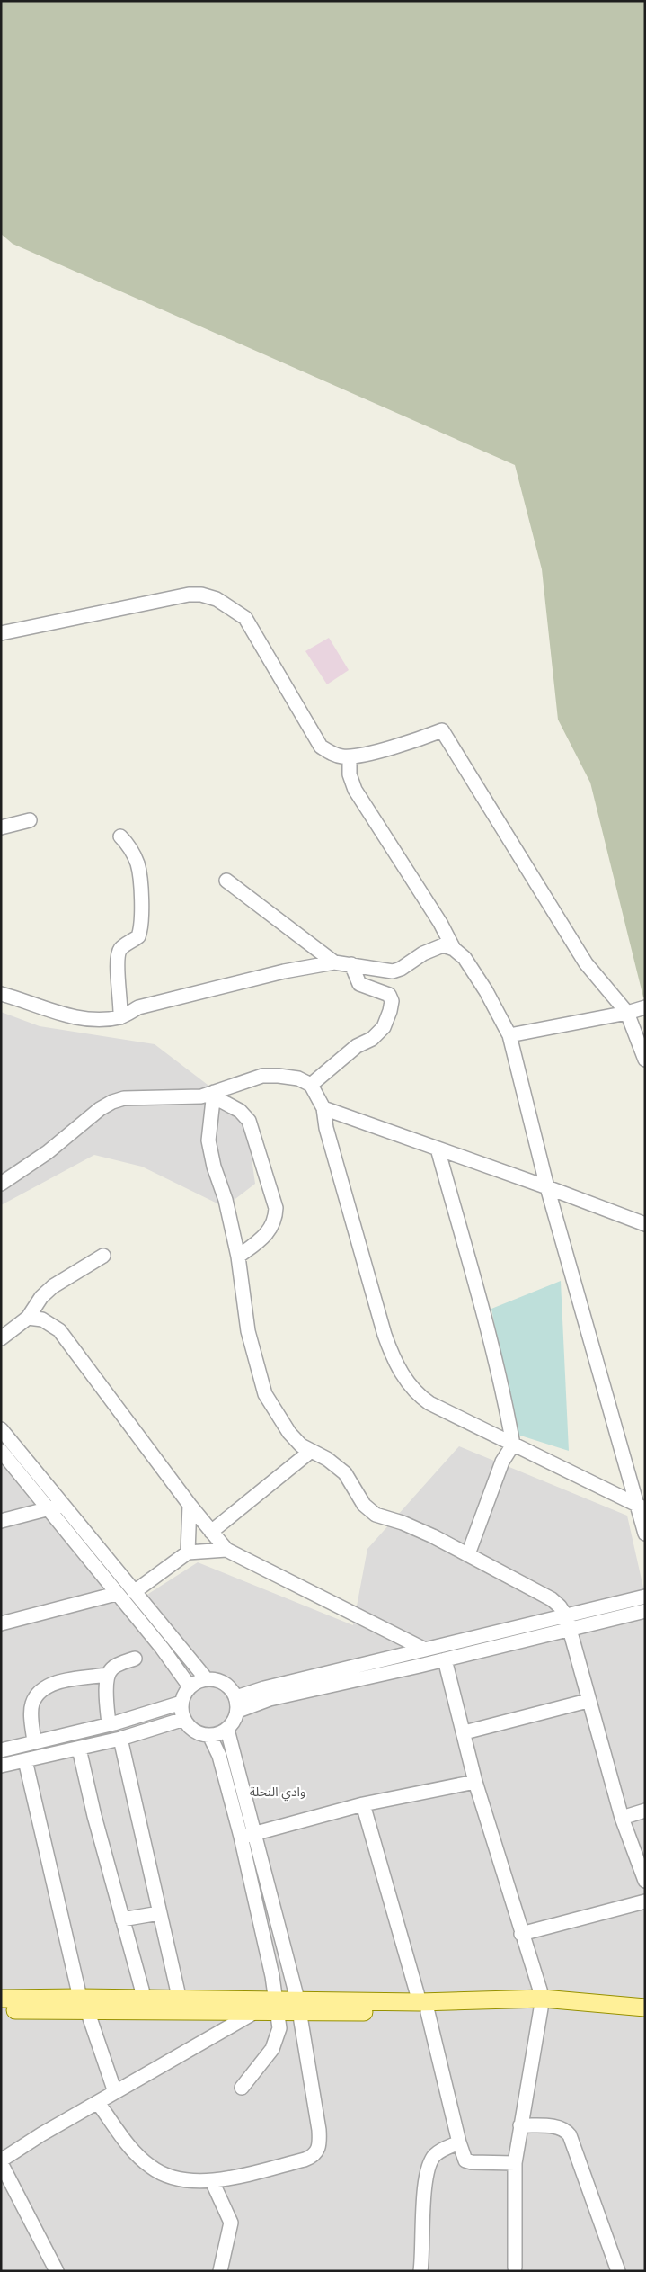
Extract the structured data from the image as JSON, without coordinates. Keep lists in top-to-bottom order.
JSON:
{
  "districts": ["وادي النحلة"]
}
